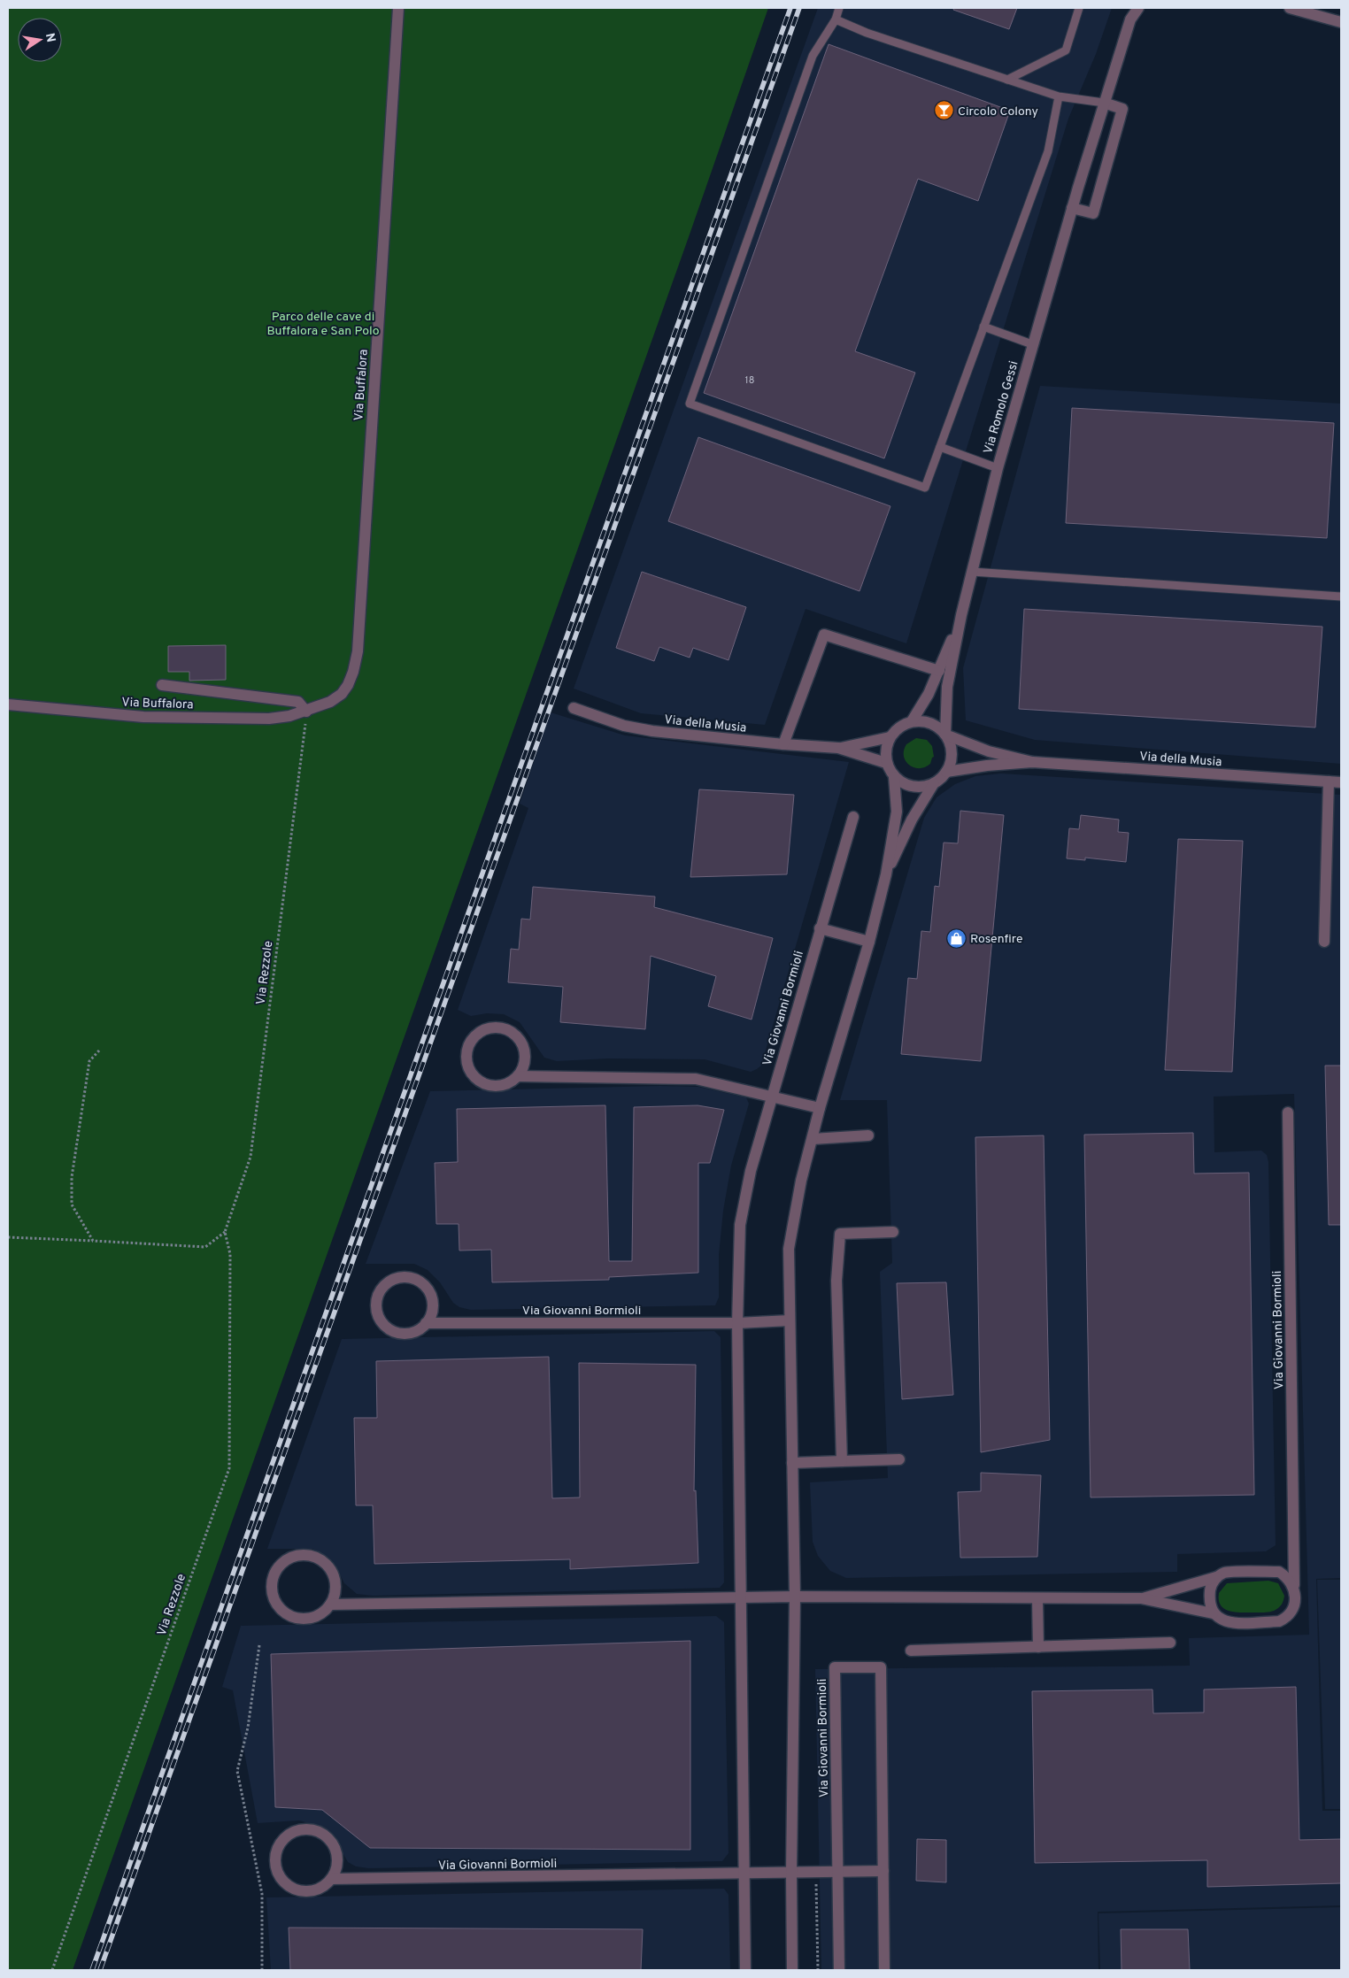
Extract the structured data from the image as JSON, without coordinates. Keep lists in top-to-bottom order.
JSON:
{
  "streets": {
    "street": [
      "Via Buffalora",
      "Via Romolo Gessi",
      "Via della Musia",
      "Via Giovanni Bormioli"
    ],
    "path": ["Via Rezzole"]
  },
  "crossings": [
    ["Via Buffalora", "Via Rezzole"],
    ["Via Romolo Gessi", "Via della Musia"]
  ],
  "parks": ["Parco delle cave di Buffalora e San Polo"],
  "places": {
    "bar": ["Circolo Colony"],
    "shop": ["Rosenfire"]
  },
  "house_numbers": ["18"],
  "north": "right"
}
